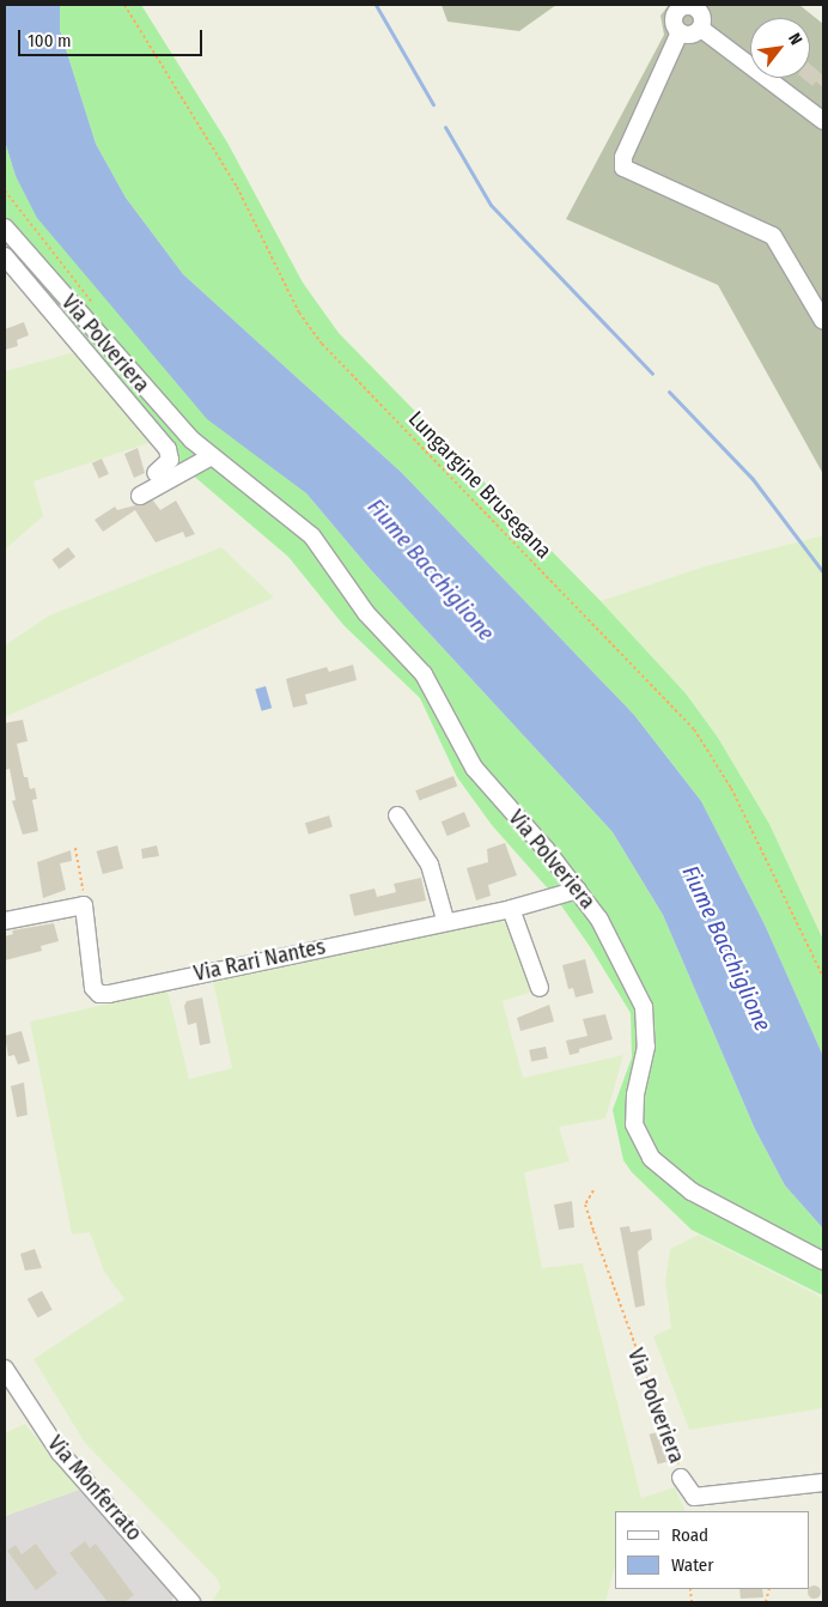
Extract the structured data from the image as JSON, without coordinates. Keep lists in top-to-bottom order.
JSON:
{
  "streets": {
    "street": ["Via Polveriera", "Via Rari Nantes", "Via Monferrato"],
    "path": ["Lungargine Brusegana"]
  },
  "crossings": [
    ["Via Polveriera", "Via Rari Nantes"]
  ],
  "water": ["Fiume Bacchiglione"],
  "legend": ["Road", "Water"],
  "scale_bar": "100 m",
  "north": "top right"
}
